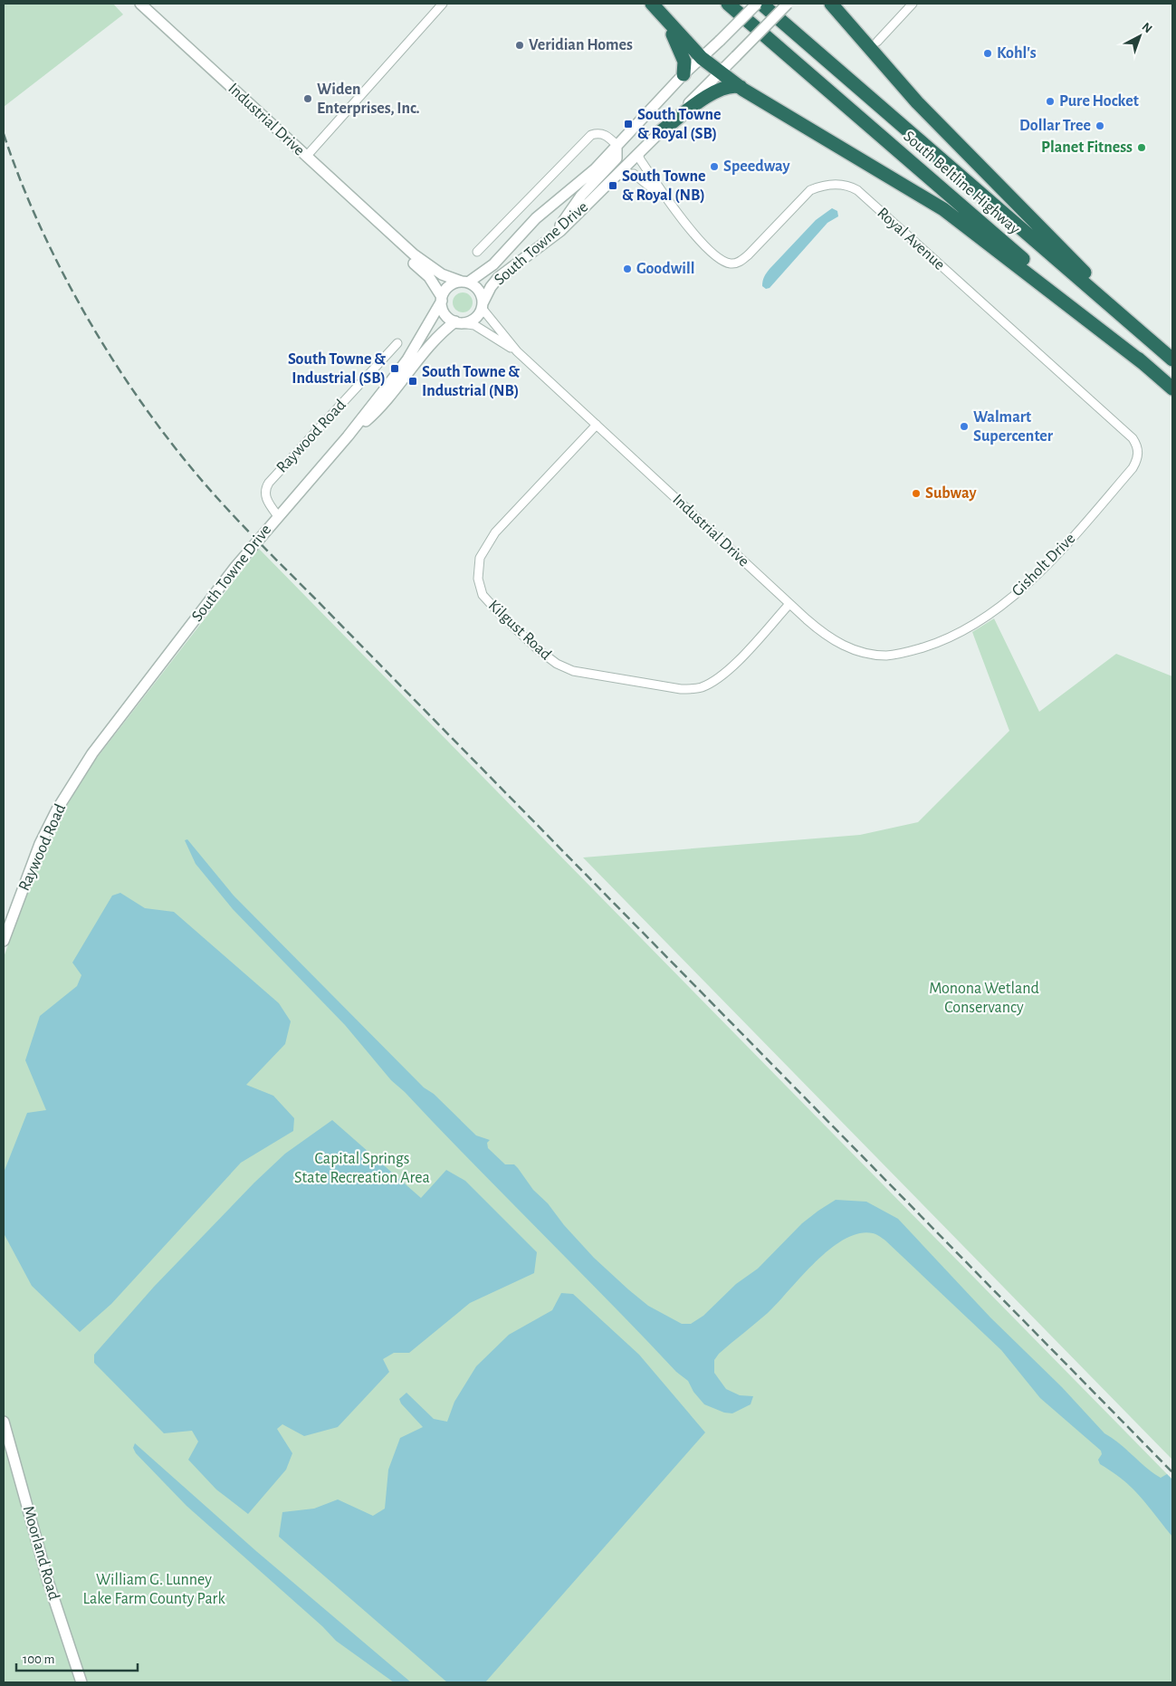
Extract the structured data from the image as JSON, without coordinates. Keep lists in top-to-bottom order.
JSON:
{
  "streets": {
    "highway": ["South Beltline Highway"],
    "street": [
      "Industrial Drive",
      "Royal Avenue",
      "South Towne Drive",
      "Raywood Road",
      "Gisholt Drive",
      "Kilgust Road",
      "Moorland Road"
    ]
  },
  "crossings": [
    ["Industrial Drive", "South Towne Drive"],
    ["Industrial Drive", "Gisholt Drive"],
    ["Industrial Drive", "Kilgust Road"],
    ["Royal Avenue", "South Towne Drive"],
    ["Royal Avenue", "Gisholt Drive"],
    ["South Towne Drive", "Raywood Road"]
  ],
  "parks": ["Monona Wetland Conservancy", "Capital Springs State Recreation Area", "William G. Lunney Lake Farm County Park"],
  "places": {
    "other": [
      "Veridian Homes",
      "Kohl's",
      "Widen Enterprises, Inc.",
      "Pure Hocket",
      "Dollar Tree",
      "Planet Fitness",
      "Speedway",
      "Goodwill",
      "Walmart Supercenter",
      "Subway"
    ],
    "transit": [
      "South Towne & Royal (SB)",
      "South Towne & Royal (NB)",
      "South Towne & Industrial (SB)",
      "South Towne & Industrial (NB)"
    ]
  },
  "scale_bar": "100 m",
  "north": "top right"
}
